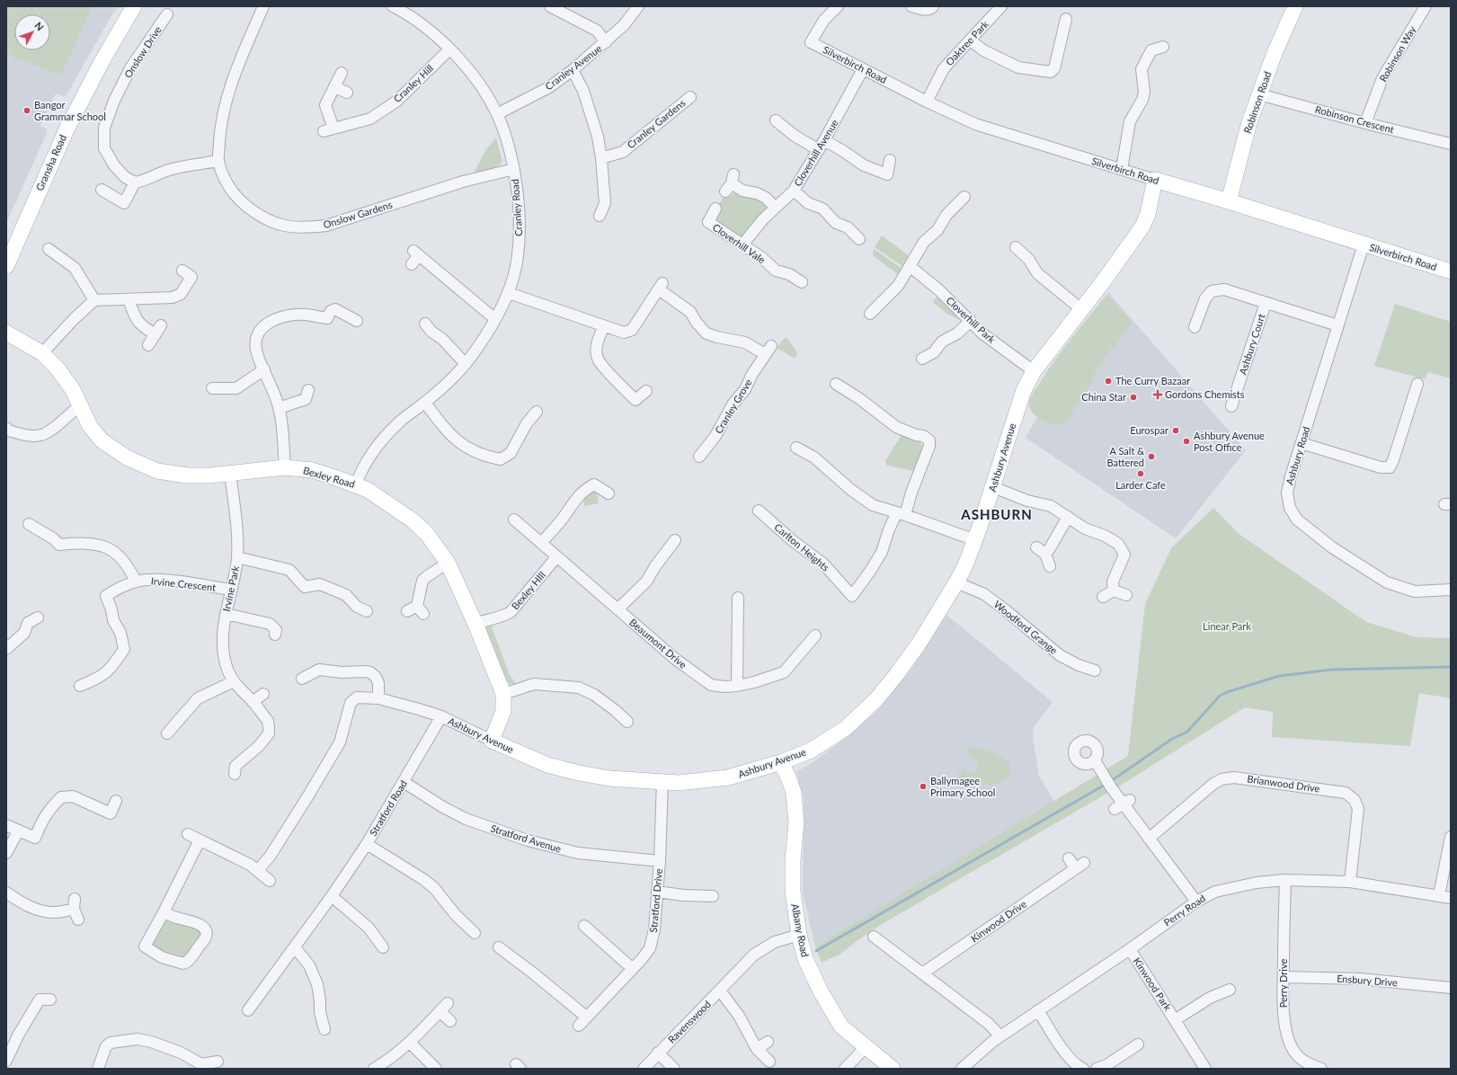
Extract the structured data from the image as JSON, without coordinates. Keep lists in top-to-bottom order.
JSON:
{
  "streets": {
    "street": [
      "Oaktree Park",
      "Onslow Drive",
      "Robinson Way",
      "Silverbirch Road",
      "Cranley Avenue",
      "Cranley Hill",
      "Robinson Road",
      "Robinson Crescent",
      "Cranley Gardens",
      "Cloverhill Avenue",
      "Gransha Road",
      "Cranley Road",
      "Onslow Gardens",
      "Cloverhill Vale",
      "Cloverhill Park",
      "Ashbury Court",
      "Cranley Grove",
      "Ashbury Road",
      "Ashbury Avenue",
      "Bexley Road",
      "Carlton Heights",
      "Irvine Crescent",
      "Irvine Park",
      "Bexley HIll",
      "Woodford Grange",
      "Beaumont Drive",
      "Brianwood Drive",
      "Stratford Road",
      "Stratford Avenue",
      "Stratford Drive",
      "Perry Road",
      "Kinwood Drive",
      "Albany Road",
      "Ensbury Drive",
      "Perry Drive",
      "Kinwood Park",
      "Ravenswood"
    ]
  },
  "crossings": [
    ["Oaktree Park", "Silverbirch Road"],
    ["Robinson Way", "Robinson Crescent"],
    ["Silverbirch Road", "Robinson Road"],
    ["Silverbirch Road", "Cloverhill Avenue"],
    ["Silverbirch Road", "Ashbury Road"],
    ["Silverbirch Road", "Ashbury Avenue"],
    ["Cranley Avenue", "Cranley Road"],
    ["Cranley Hill", "Cranley Road"],
    ["Robinson Road", "Robinson Crescent"],
    ["Cloverhill Avenue", "Cloverhill Vale"],
    ["Cranley Road", "Onslow Gardens"],
    ["Cranley Road", "Cranley Grove"],
    ["Cranley Road", "Bexley Road"],
    ["Cloverhill Park", "Ashbury Avenue"],
    ["Ashbury Court", "Ashbury Road"],
    ["Ashbury Avenue", "Bexley Road"],
    ["Ashbury Avenue", "Woodford Grange"],
    ["Ashbury Avenue", "Stratford Road"],
    ["Ashbury Avenue", "Stratford Drive"],
    ["Ashbury Avenue", "Albany Road"],
    ["Bexley Road", "Irvine Park"],
    ["Bexley Road", "Bexley HIll"],
    ["Irvine Crescent", "Irvine Park"],
    ["Bexley HIll", "Beaumont Drive"],
    ["Brianwood Drive", "Perry Road"],
    ["Stratford Road", "Stratford Avenue"],
    ["Stratford Avenue", "Stratford Drive"],
    ["Perry Road", "Perry Drive"],
    ["Perry Road", "Kinwood Park"],
    ["Albany Road", "Ravenswood"],
    ["Ensbury Drive", "Perry Drive"]
  ],
  "districts": ["ASHBURN"],
  "parks": ["Linear Park"],
  "places": {
    "other": [
      "Bangor Grammar School",
      "The Curry Bazaar",
      "China Star",
      "Eurospar",
      "Ashbury Avenue Post Office",
      "A Salt & Battered",
      "Larder Cafe",
      "Ballymagee Primary School"
    ],
    "health": ["Gordons Chemists"]
  },
  "north": "top right"
}
